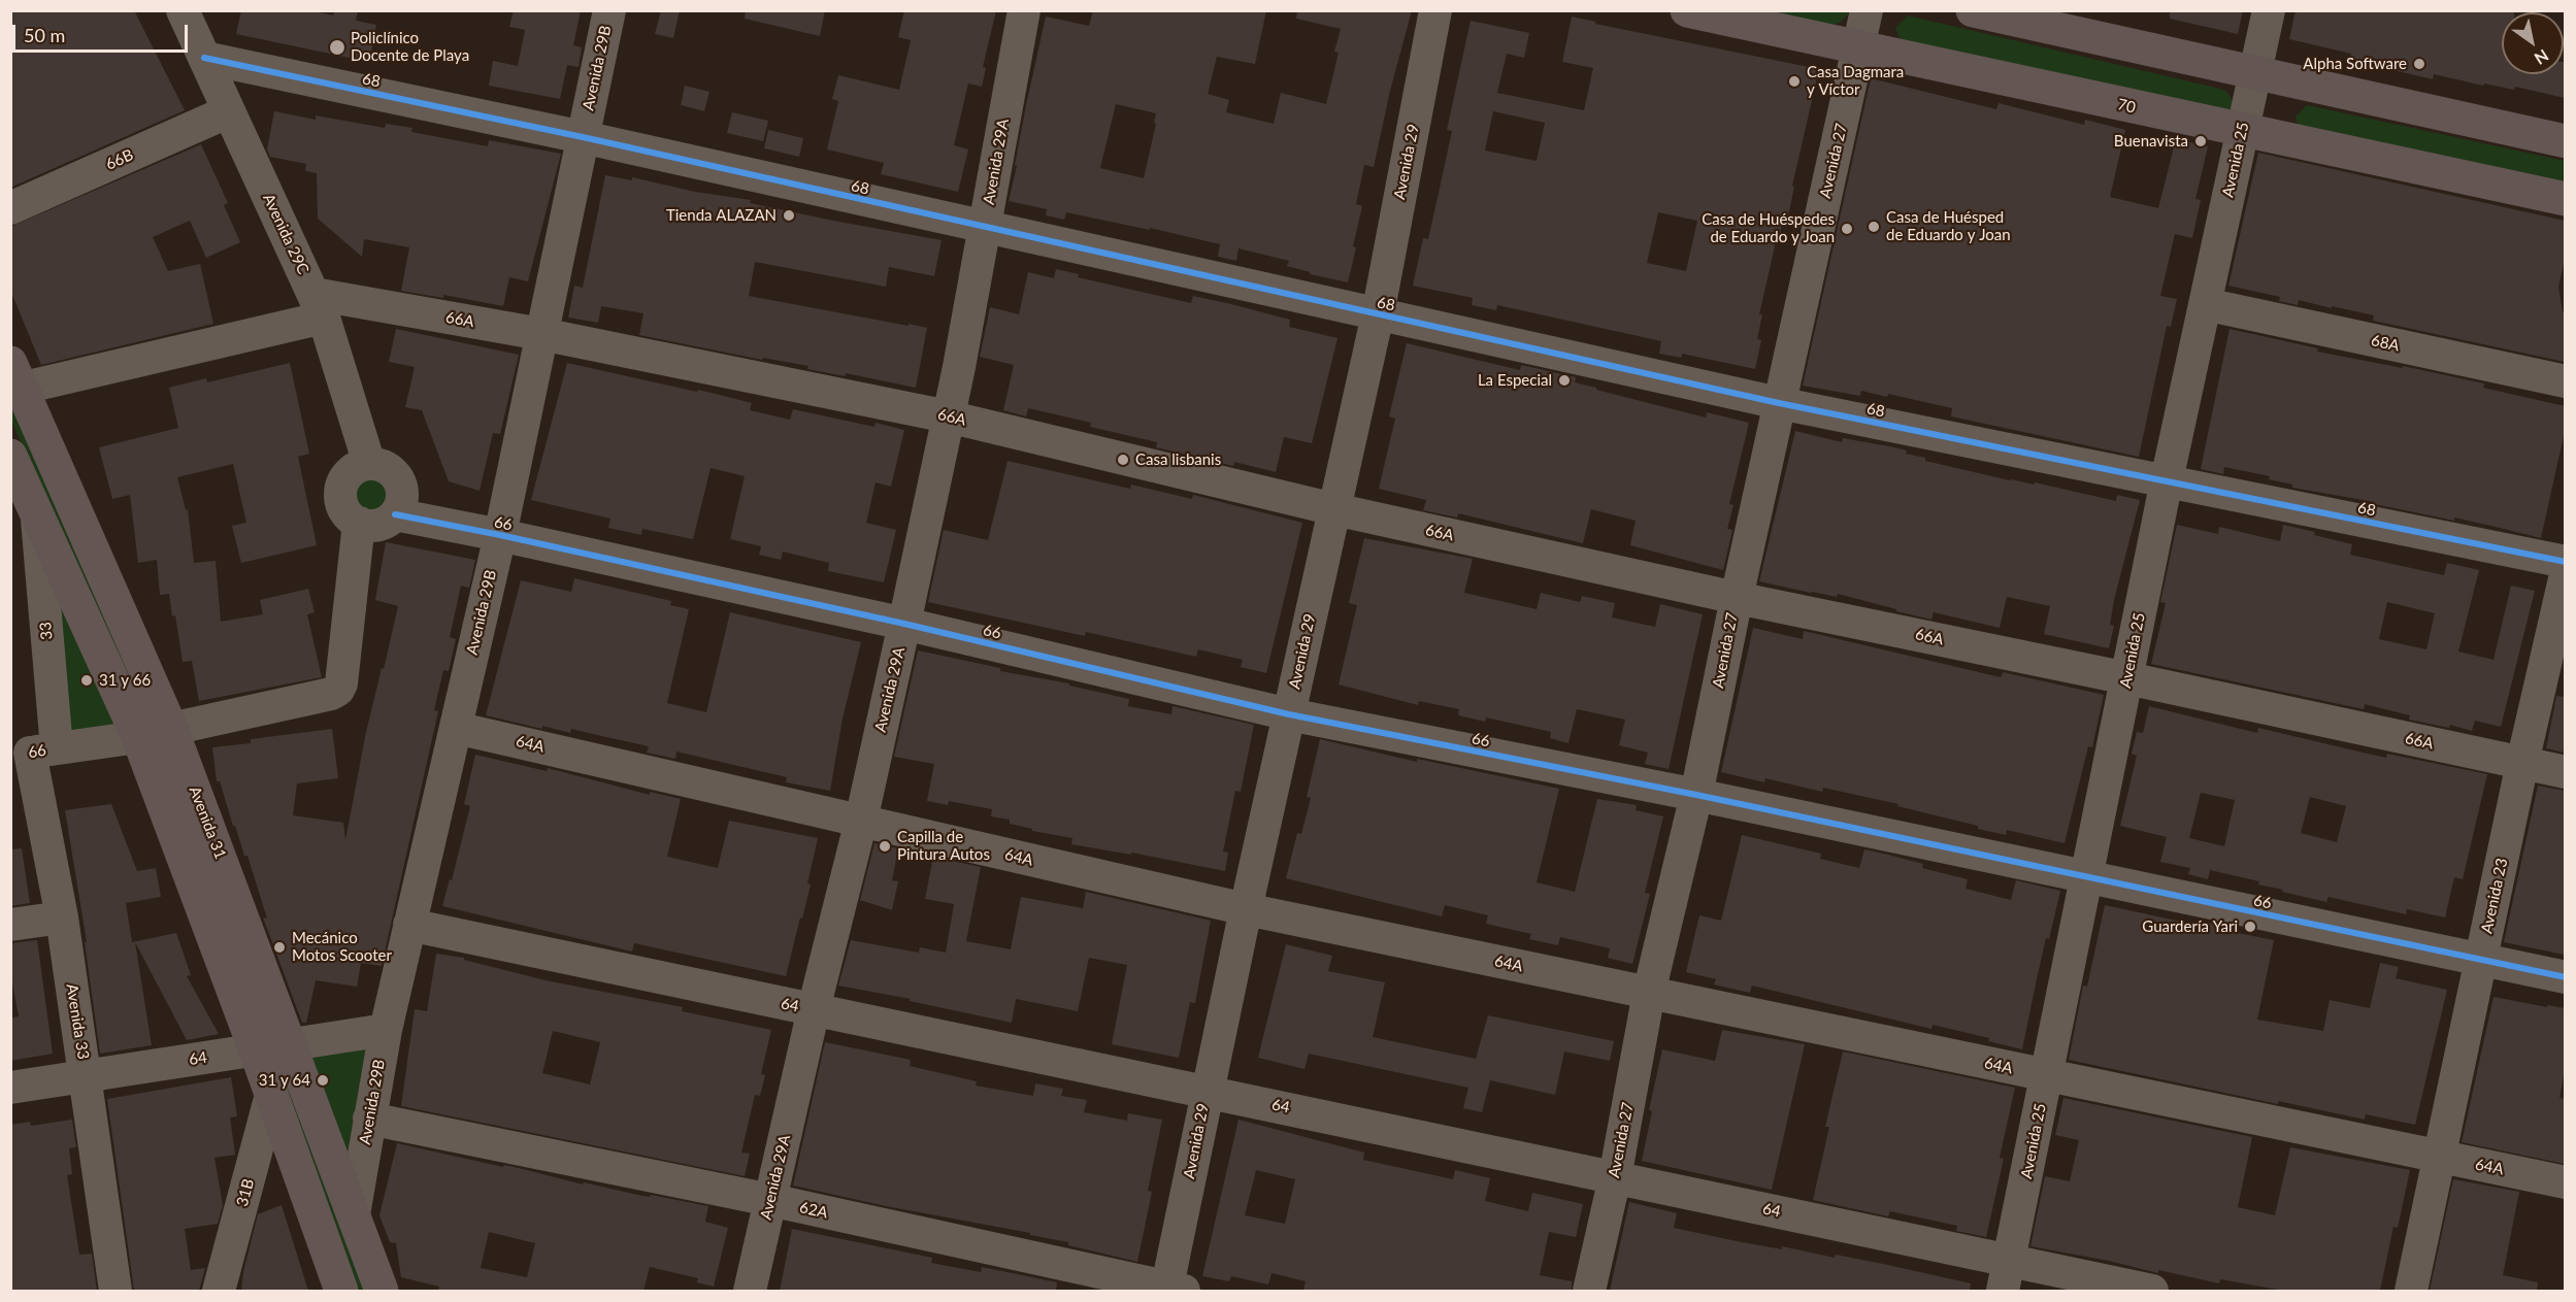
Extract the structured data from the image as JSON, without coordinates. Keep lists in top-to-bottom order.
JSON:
{
  "streets": {
    "main road": ["70", "Avenida 31"],
    "street": [
      "Avenida 29B",
      "68",
      "66B",
      "Avenida 25",
      "Avenida 27",
      "Avenida 29A",
      "Avenida 29",
      "Avenida 29C",
      "66A",
      "68A",
      "66",
      "33",
      "64A",
      "Avenida 23",
      "64",
      "Avenida 33",
      "31B",
      "62A"
    ]
  },
  "crossings": [
    ["Avenida 29B", "68"],
    ["Avenida 29B", "66A"],
    ["Avenida 29B", "66"],
    ["Avenida 29B", "64A"],
    ["Avenida 29B", "Avenida 31"],
    ["Avenida 29B", "64"],
    ["Avenida 29B", "62A"],
    ["68", "Avenida 25"],
    ["68", "Avenida 27"],
    ["68", "Avenida 29A"],
    ["68", "Avenida 29"],
    ["68", "Avenida 29C"],
    ["70", "Avenida 25"],
    ["70", "Avenida 27"],
    ["66B", "Avenida 29C"],
    ["Avenida 25", "66A"],
    ["Avenida 25", "68A"],
    ["Avenida 25", "66"],
    ["Avenida 25", "64A"],
    ["Avenida 25", "64"],
    ["Avenida 27", "66A"],
    ["Avenida 27", "66"],
    ["Avenida 27", "64A"],
    ["Avenida 27", "64"],
    ["Avenida 29A", "66A"],
    ["Avenida 29A", "66"],
    ["Avenida 29A", "64A"],
    ["Avenida 29A", "64"],
    ["Avenida 29A", "62A"],
    ["Avenida 29", "66A"],
    ["Avenida 29", "66"],
    ["Avenida 29", "64A"],
    ["Avenida 29", "64"],
    ["Avenida 29", "62A"],
    ["Avenida 29C", "66A"],
    ["Avenida 29C", "66"],
    ["66A", "Avenida 31"],
    ["66A", "Avenida 23"],
    ["66", "33"],
    ["66", "Avenida 23"],
    ["66", "Avenida 33"],
    ["33", "Avenida 33"],
    ["64A", "Avenida 23"],
    ["Avenida 31", "64"],
    ["64", "Avenida 33"]
  ],
  "places": [
    "Policlínico Docente de Playa",
    "Alpha Software",
    "Casa Dagmara y Víctor",
    "Buenavista",
    "Tienda ALAZAN",
    "Casa de Huésped de Eduardo y Joan",
    "Casa de Huéspedes de Eduardo y Joan",
    "La Especial",
    "Casa lisbanis",
    "31 y 66",
    "Capilla de Pintura Autos",
    "Guardería Yari",
    "Mecánico Motos Scooter",
    "31 y 64"
  ],
  "scale_bar": "50 m",
  "north": "bottom right"
}
